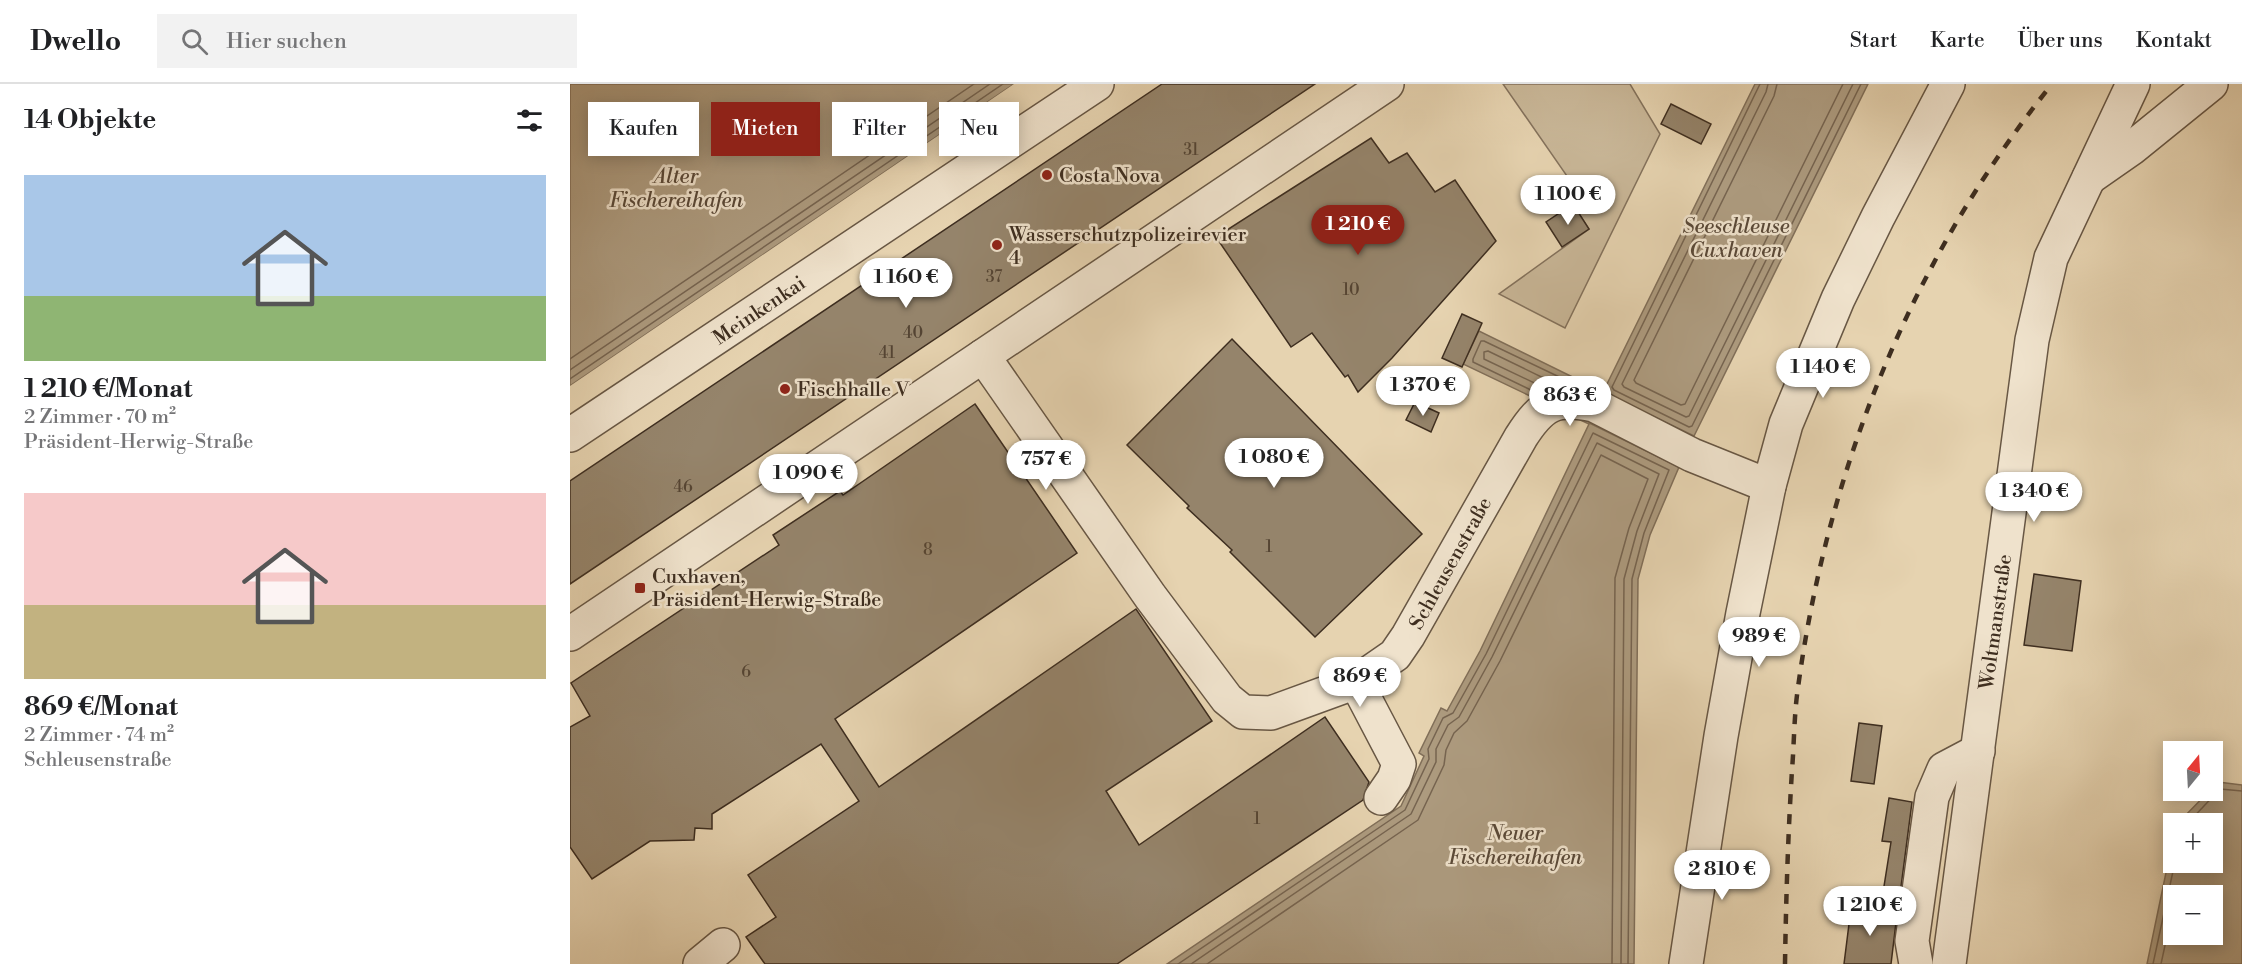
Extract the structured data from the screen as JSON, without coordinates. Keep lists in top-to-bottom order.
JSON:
{
  "streets": {
    "street": ["Meinkenkai", "Schleusenstraße", "Woltmanstraße"]
  },
  "water": ["Alter Fischereihafen", "Seeschleuse Cuxhaven", "Neuer Fischereihafen"],
  "places": {
    "other": ["Costa Nova", "Wasserschutzpolizeirevier 4", "Fischhalle V"],
    "transit": ["Cuxhaven, Präsident-Herwig-Straße"]
  },
  "house_numbers": [
    "31",
    "37",
    "10",
    "40",
    "41",
    "46",
    "1",
    "8",
    "6",
    "1"
  ],
  "north": "top",
  "page": {
    "header": "Dwello",
    "search": "Hier suchen",
    "nav": [
      "Start",
      "Karte",
      "Über uns",
      "Kontakt"
    ],
    "heading": "14 Objekte",
    "chip": [
      "Kaufen",
      "Mieten",
      "Filter",
      "Neu"
    ],
    "list": [
      {
        "name": "1 210 €/Monat",
        "note": "2 Zimmer · 70 m² · Präsident-Herwig-Straße"
      },
      {
        "name": "869 €/Monat",
        "note": "2 Zimmer · 74 m² · Schleusenstraße"
      }
    ],
    "price": [
      "1 100 €",
      "1 210 €",
      "1 160 €",
      "1 140 €",
      "1 370 €",
      "863 €",
      "1 080 €",
      "757 €",
      "1 090 €",
      "1 340 €",
      "989 €",
      "869 €",
      "2 810 €",
      "1 210 €"
    ],
    "map_buttons": ["+", "−"]
  }
}
